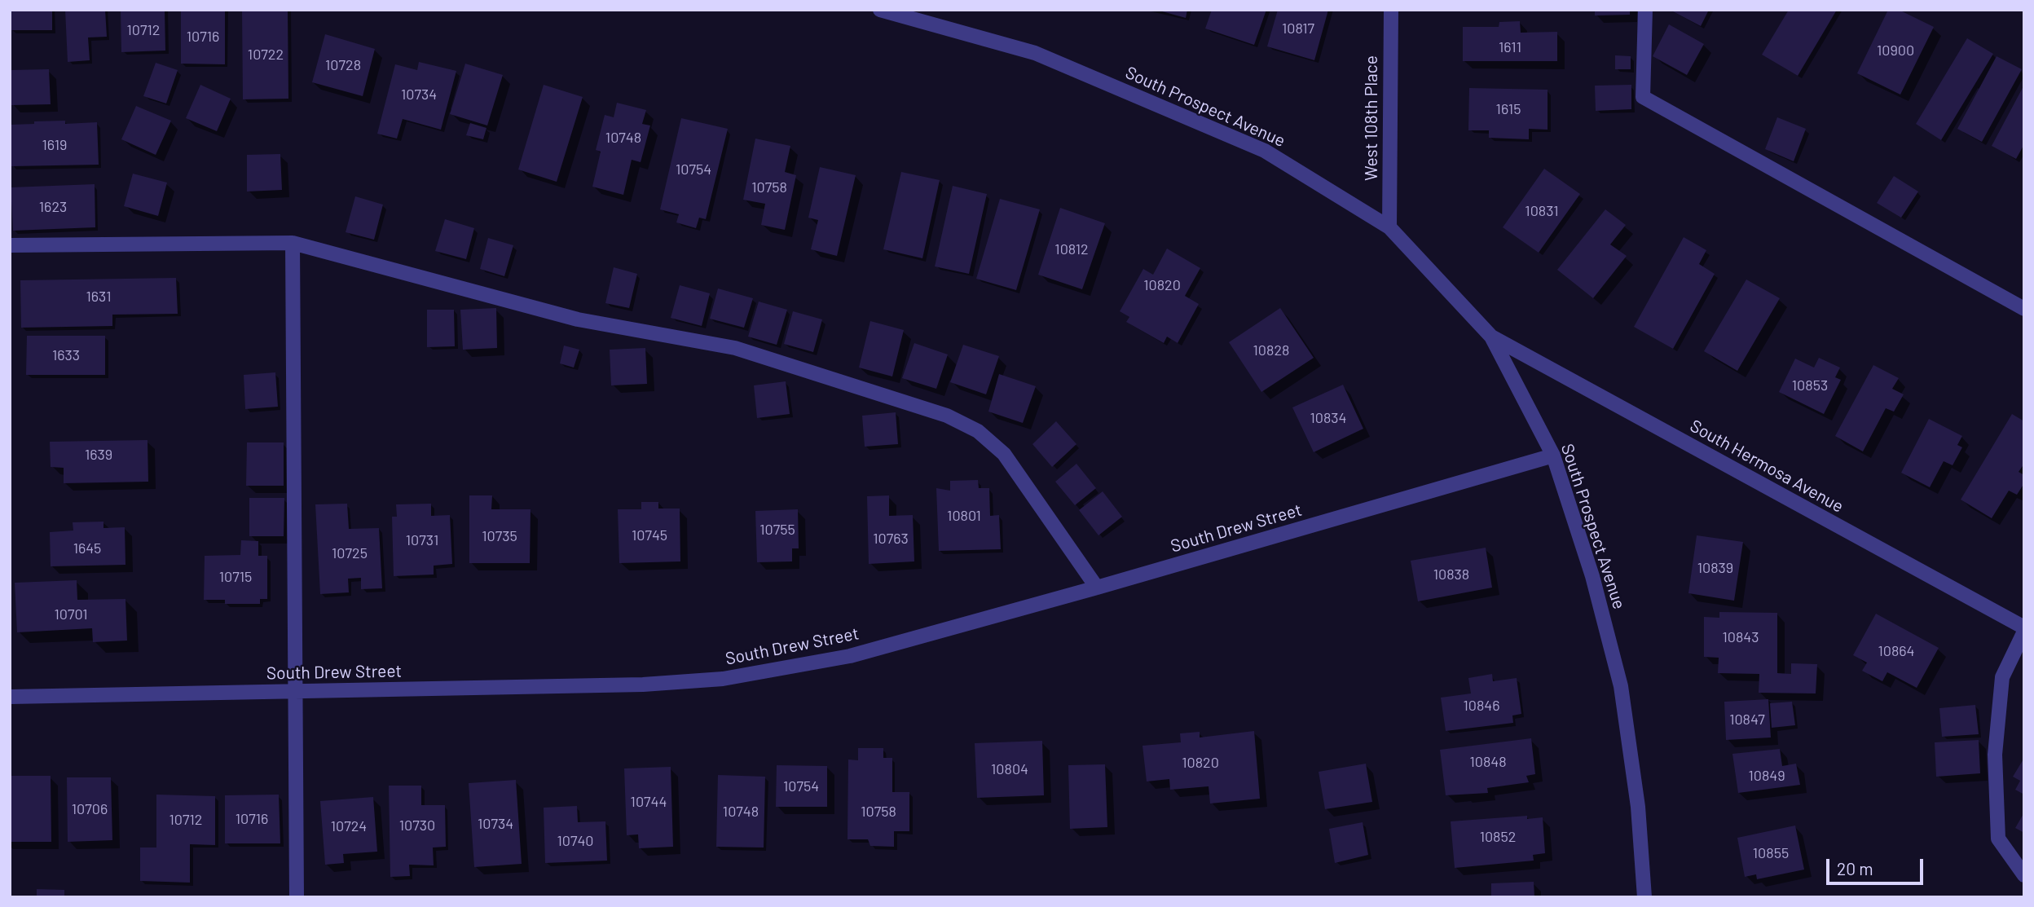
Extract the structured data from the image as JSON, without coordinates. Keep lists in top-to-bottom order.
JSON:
{
  "streets": {
    "street": [
      "South Prospect Avenue",
      "West 108th Place",
      "South Hermosa Avenue",
      "South Drew Street"
    ]
  },
  "crossings": [
    ["South Prospect Avenue", "West 108th Place"],
    ["South Prospect Avenue", "South Hermosa Avenue"],
    ["South Prospect Avenue", "South Drew Street"]
  ],
  "house_numbers": [
    "10817",
    "10712",
    "10716",
    "1611",
    "10900",
    "10722",
    "10728",
    "10734",
    "1615",
    "10748",
    "1619",
    "10754",
    "10758",
    "1623",
    "10831",
    "10812",
    "10820",
    "1631",
    "10828",
    "1633",
    "10853",
    "10834",
    "1639",
    "10801",
    "10755",
    "10745",
    "10735",
    "10763",
    "10731",
    "1645",
    "10725",
    "10839",
    "10838",
    "10715",
    "10701",
    "10843",
    "10864",
    "10846",
    "10847",
    "10848",
    "10820",
    "10804",
    "10849",
    "10754",
    "10744",
    "10706",
    "10748",
    "10758",
    "10716",
    "10712",
    "10734",
    "10730",
    "10724",
    "10852",
    "10740",
    "10855"
  ],
  "scale_bar": "20 m"
}
